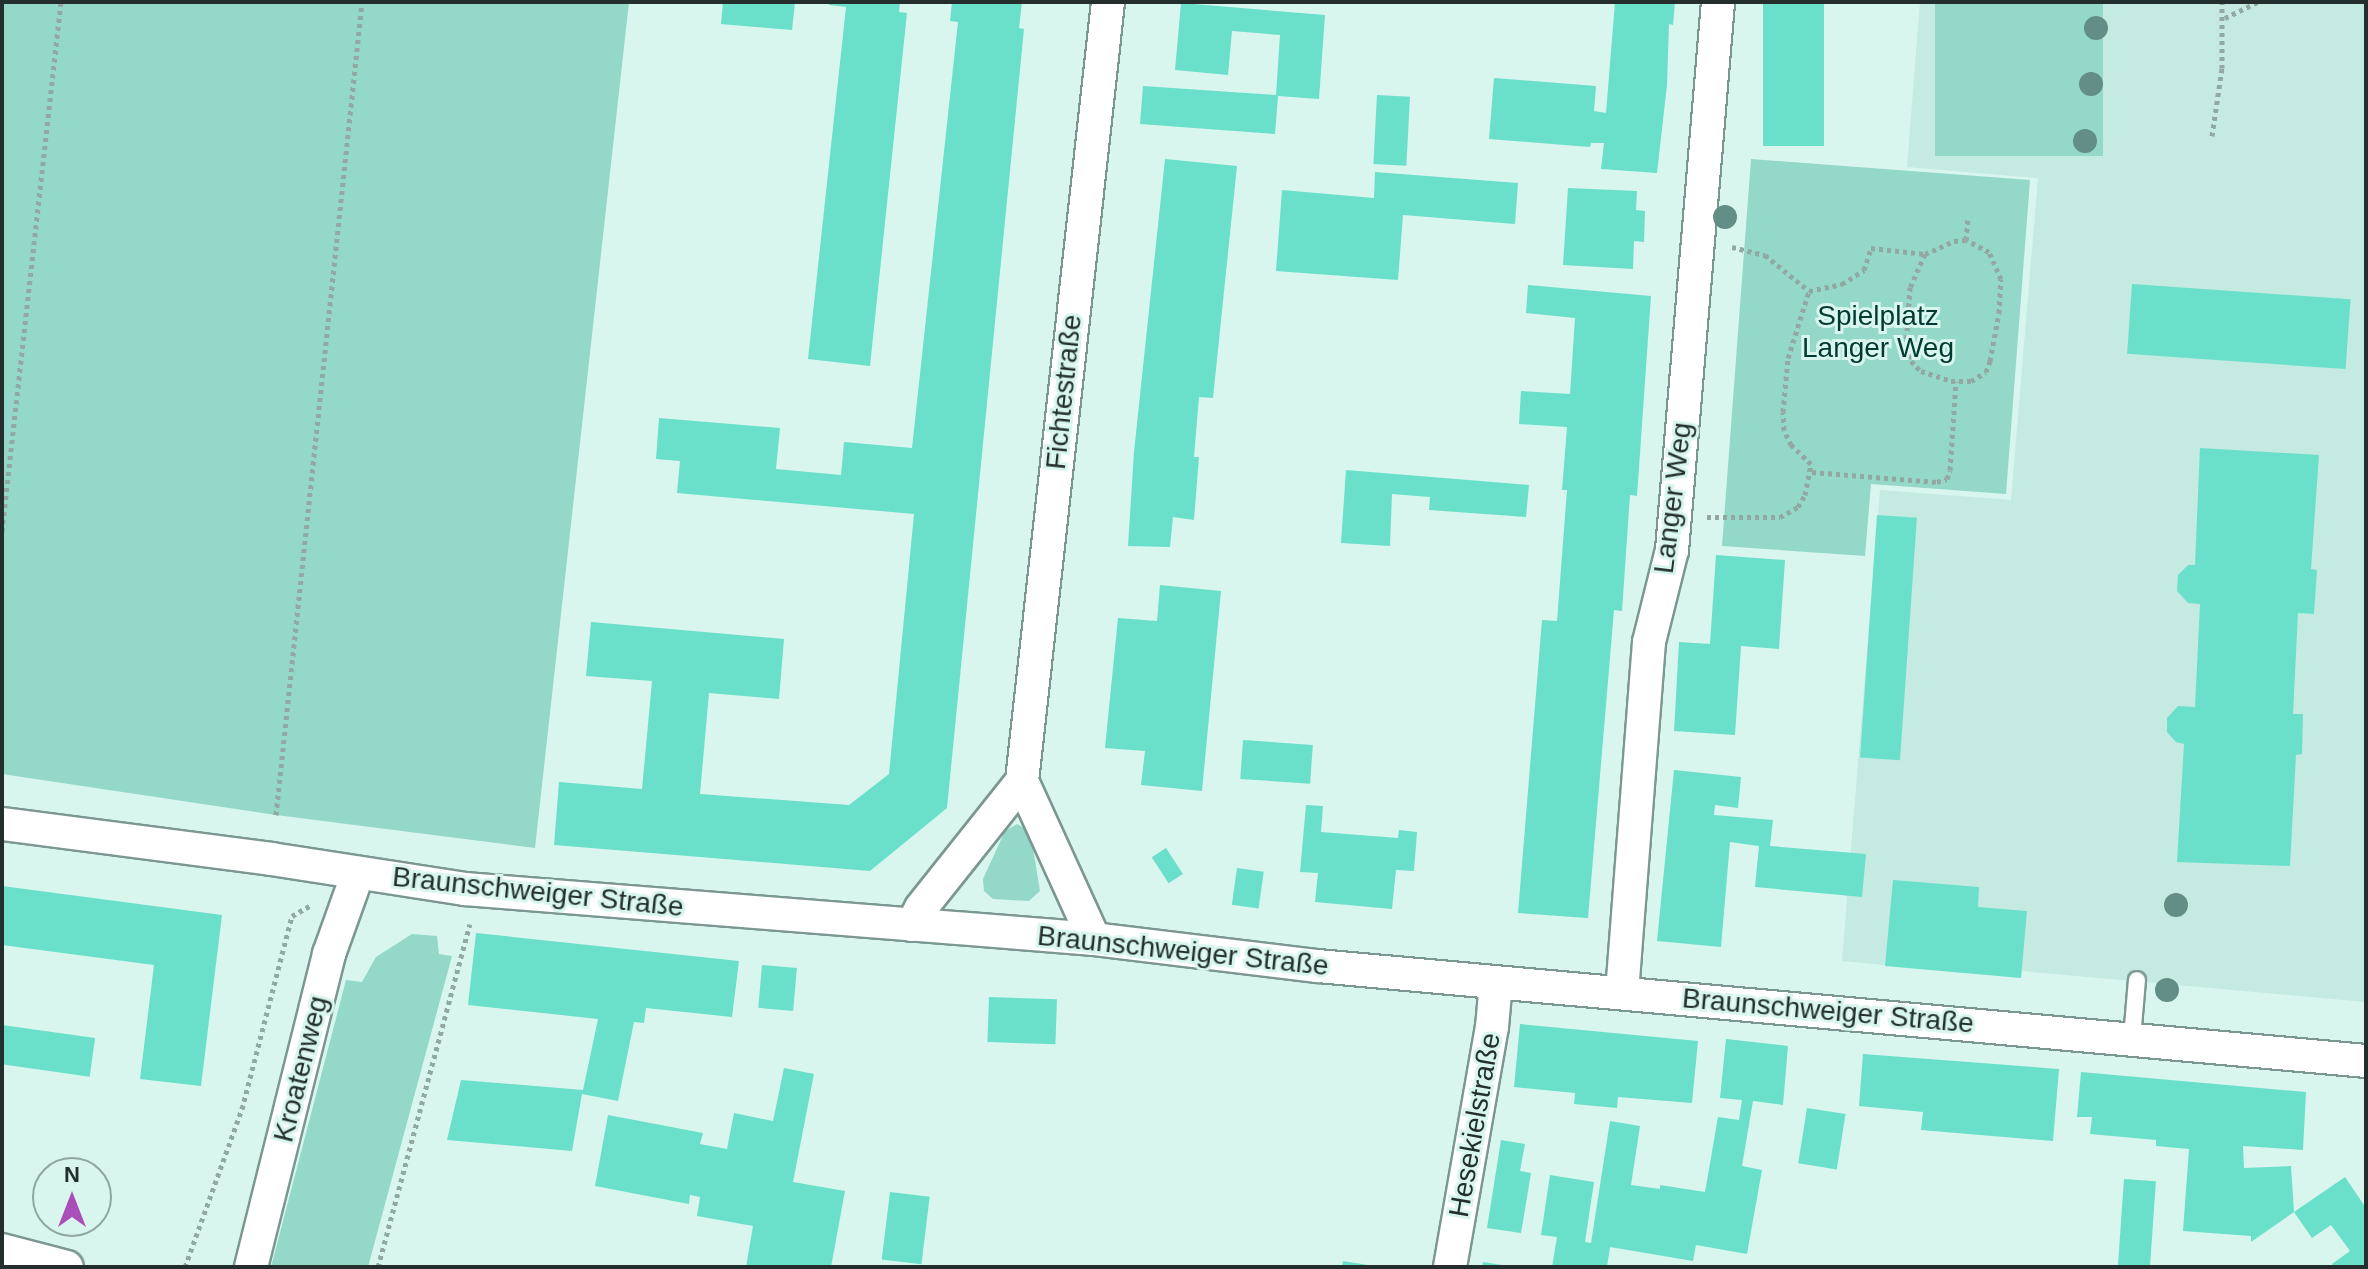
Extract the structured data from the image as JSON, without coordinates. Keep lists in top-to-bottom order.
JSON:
{
  "streets": {
    "street": [
      "Fichtestraße",
      "Langer Weg",
      "Braunschweiger Straße",
      "Kroatenweg",
      "Hesekielstraße"
    ]
  },
  "crossings": [
    ["Langer Weg", "Braunschweiger Straße"],
    ["Braunschweiger Straße", "Kroatenweg"],
    ["Braunschweiger Straße", "Hesekielstraße"]
  ],
  "parks": ["Spielplatz Langer Weg"],
  "north": "top"
}
